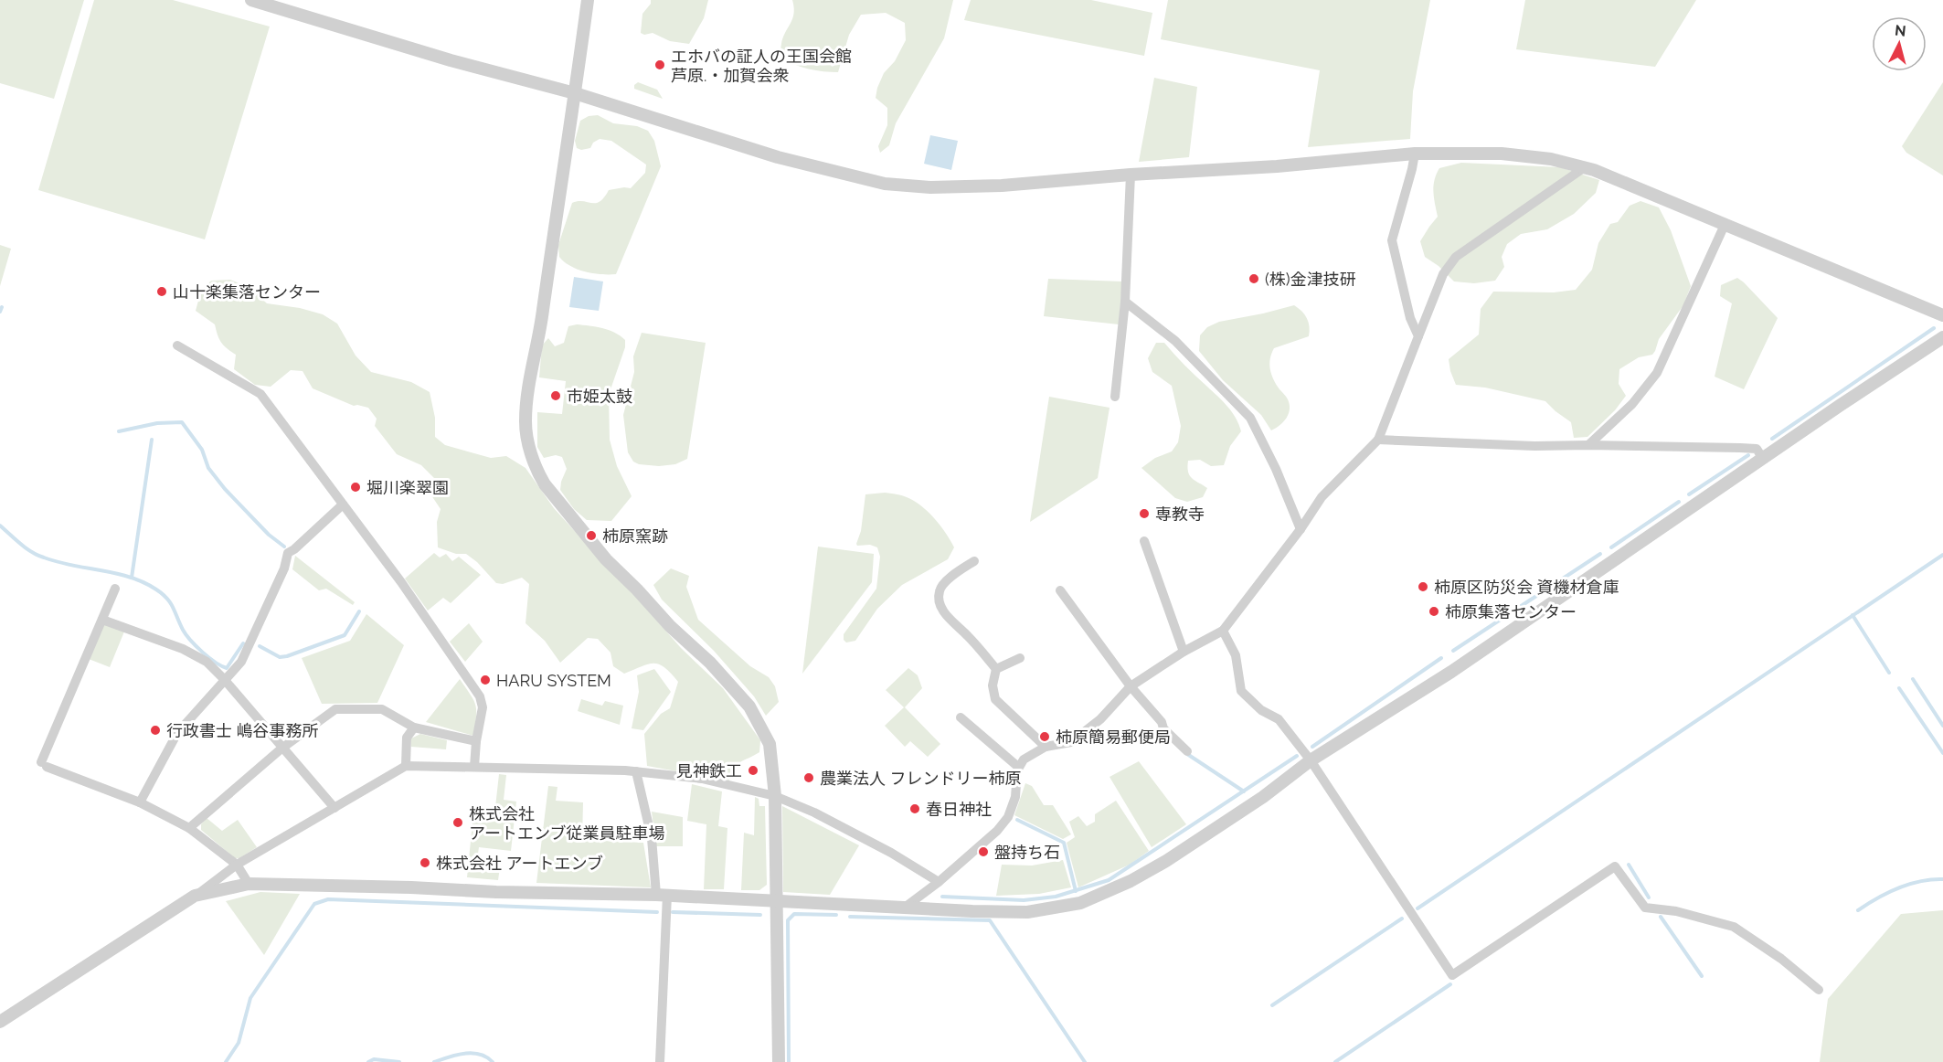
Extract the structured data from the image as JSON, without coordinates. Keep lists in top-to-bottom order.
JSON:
{
  "places": [
    "エホバの証人の王国会館 芦原.・加賀会衆",
    "(株)金津技研",
    "山十楽集落センター",
    "市姫太鼓",
    "堀川楽翠園",
    "専教寺",
    "柿原窯跡",
    "柿原区防災会 資機材倉庫",
    "柿原集落センター",
    "HARU SYSTEM",
    "行政書士 嶋谷事務所",
    "柿原簡易郵便局",
    "見神鉄工",
    "農業法人 フレンドリー柿原",
    "春日神社",
    "株式会社 アートエンブ従業員駐車場",
    "盤持ち石",
    "株式会社 アートエンブ"
  ],
  "north": "top"
}
